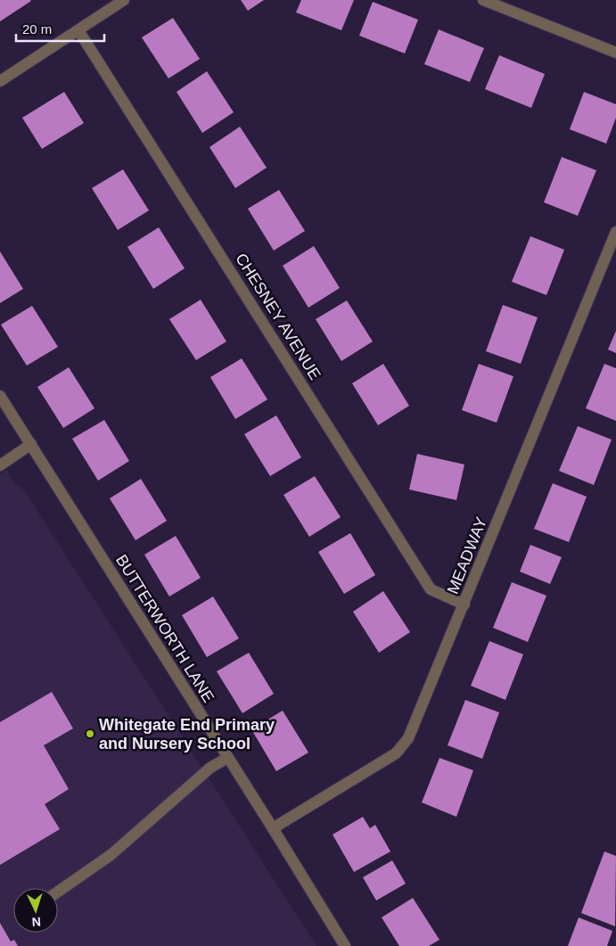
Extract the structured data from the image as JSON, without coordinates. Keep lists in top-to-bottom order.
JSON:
{
  "streets": {
    "street": ["CHESNEY AVENUE", "MEADWAY", "BUTTERWORTH LANE"]
  },
  "crossings": [
    ["CHESNEY AVENUE", "MEADWAY"],
    ["MEADWAY", "BUTTERWORTH LANE"]
  ],
  "places": ["Whitegate End Primary and Nursery School"],
  "scale_bar": "20 m",
  "north": "bottom"
}
